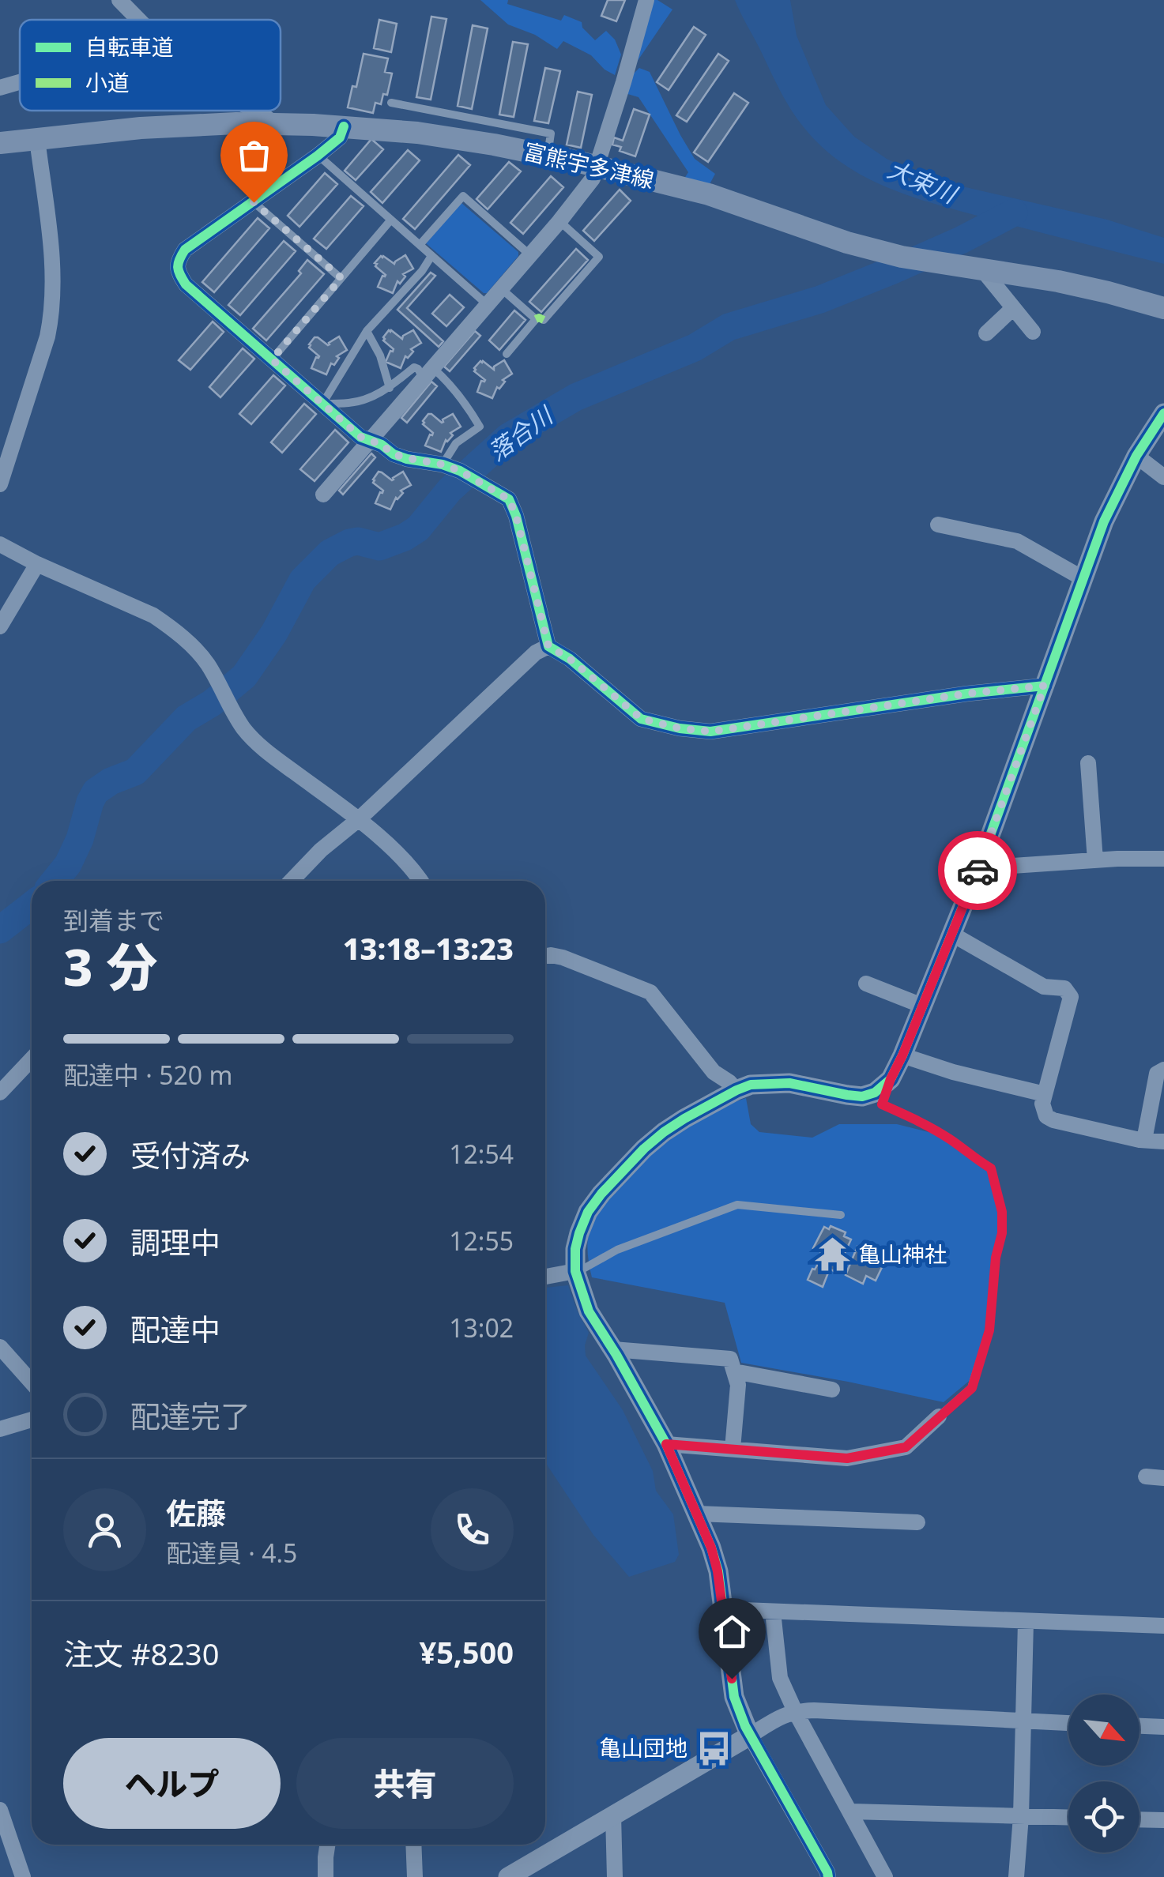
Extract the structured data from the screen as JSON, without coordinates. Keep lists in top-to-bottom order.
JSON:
{
  "streets": {
    "main road": ["富熊宇多津線"]
  },
  "water": ["大束川", "落合川"],
  "places": {
    "temple": ["亀山神社"],
    "bus stop": ["亀山団地"]
  },
  "legend": ["自転車道", "小道"],
  "north": "bottom right",
  "page": {
    "heading": ["3 分", "到着まで", "13:18–13:23"],
    "panel": [
      "佐藤",
      "配達員 · 4.5",
      "注文 #8230",
      "¥5,500"
    ],
    "bar": "配達中 · 520 m",
    "list": [
      ["受付済み", "12:54"],
      ["調理中", "12:55"],
      ["配達中", "13:02"],
      "配達完了"
    ],
    "buttons": ["ヘルプ", "共有"]
  }
}
